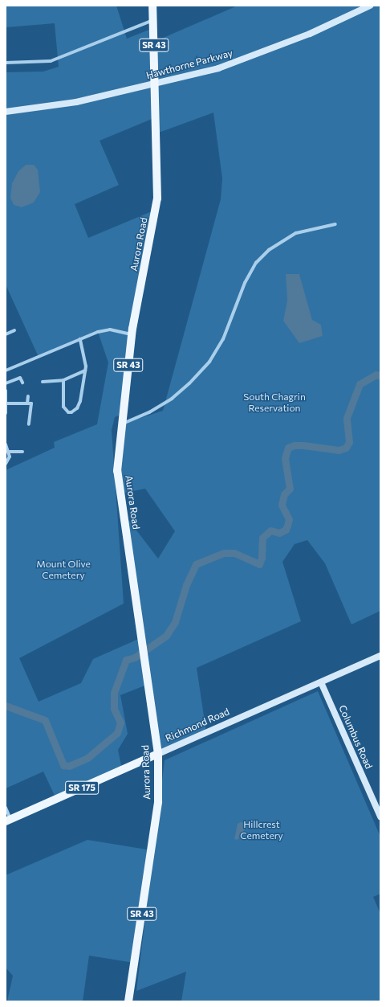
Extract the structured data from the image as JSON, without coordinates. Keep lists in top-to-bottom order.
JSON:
{
  "streets": {
    "main road": [
      "SR 43",
      "Aurora Road",
      "Richmond Road",
      "SR 175"
    ],
    "street": ["Hawthorne Parkway", "Columbus Road"]
  },
  "crossings": [
    ["Hawthorne Parkway", "Aurora Road"],
    ["Aurora Road", "Richmond Road"],
    ["Richmond Road", "Columbus Road"]
  ],
  "parks": ["South Chagrin Reservation", "Mount Olive Cemetery", "Hillcrest Cemetery"]
}
